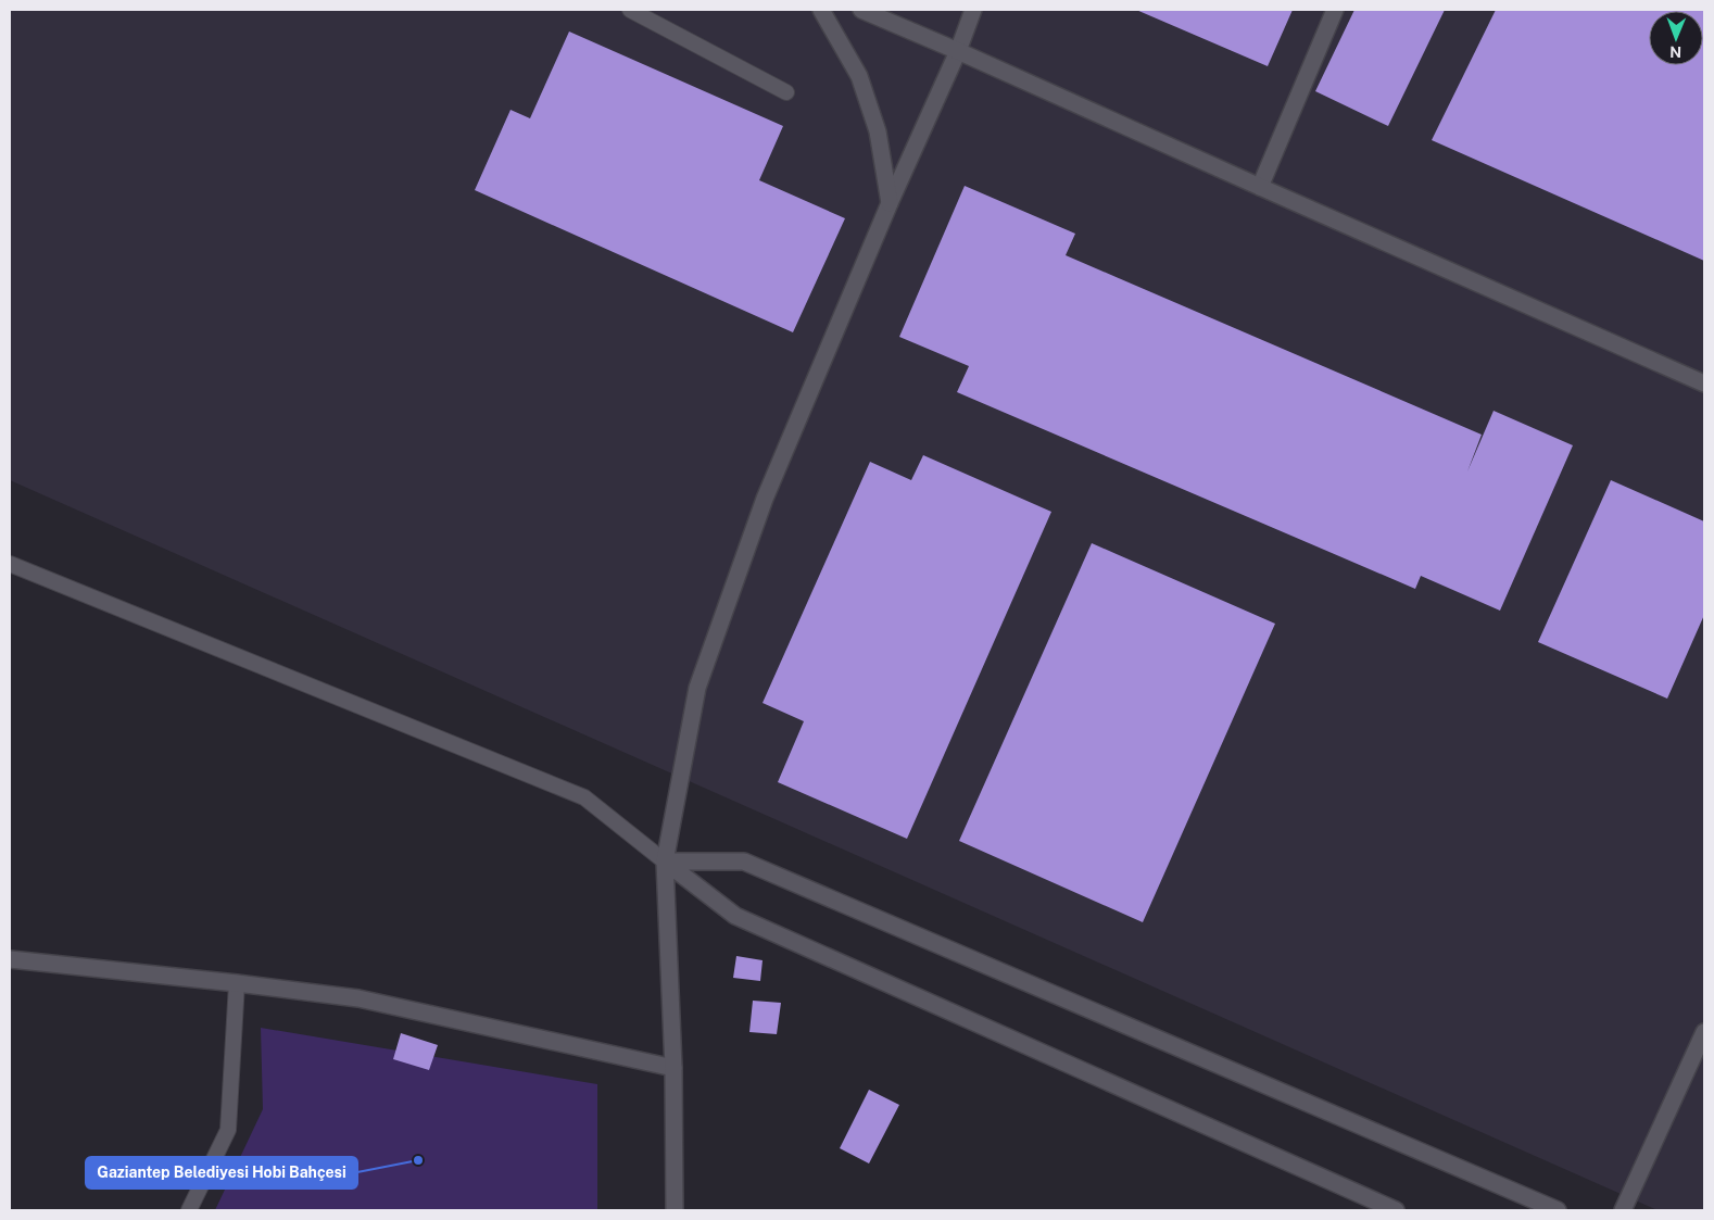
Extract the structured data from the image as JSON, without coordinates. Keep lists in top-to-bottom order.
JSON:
{
  "places": ["Gaziantep Belediyesi Hobi Bahçesi"],
  "north": "bottom"
}
